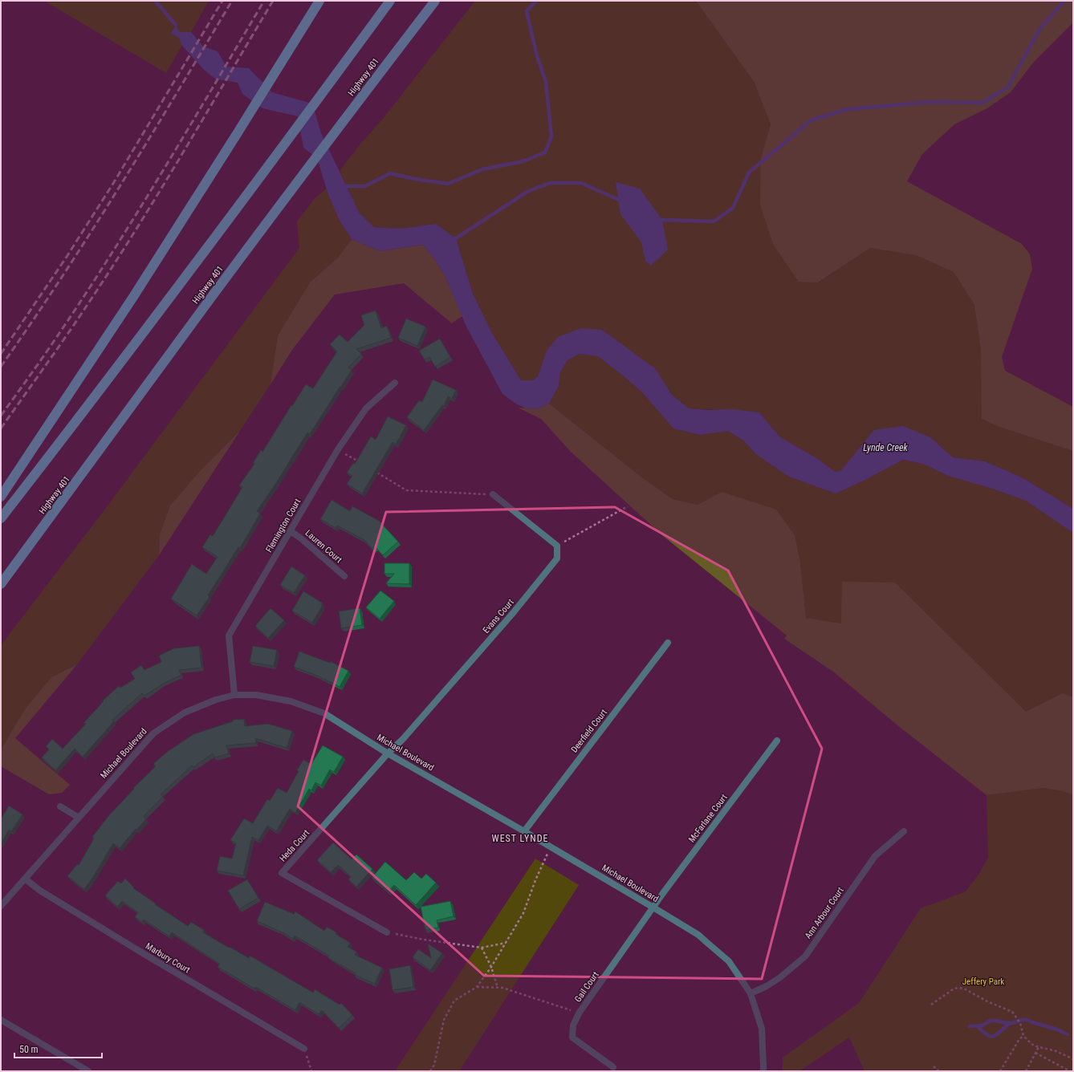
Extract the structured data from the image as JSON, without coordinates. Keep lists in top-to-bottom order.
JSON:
{
  "streets": {
    "highway": ["Highway 401"],
    "street": [
      "Flemington Court",
      "Lauren Court",
      "Evans Court",
      "Deerfield Court",
      "Michael Boulevard",
      "McFarlane Court",
      "Heda Court",
      "Ann Arbour Court",
      "Marbury Court",
      "Gail Court"
    ]
  },
  "crossings": [
    ["Flemington Court", "Lauren Court"],
    ["Flemington Court", "Michael Boulevard"],
    ["Evans Court", "Michael Boulevard"],
    ["Evans Court", "Heda Court"],
    ["Deerfield Court", "Michael Boulevard"],
    ["Michael Boulevard", "McFarlane Court"],
    ["Michael Boulevard", "Heda Court"],
    ["Michael Boulevard", "Ann Arbour Court"],
    ["Michael Boulevard", "Marbury Court"],
    ["Michael Boulevard", "Gail Court"],
    ["McFarlane Court", "Gail Court"]
  ],
  "districts": ["WEST LYNDE"],
  "water": ["Lynde Creek"],
  "parks": ["Jeffery Park"],
  "scale_bar": "50 m"
}
